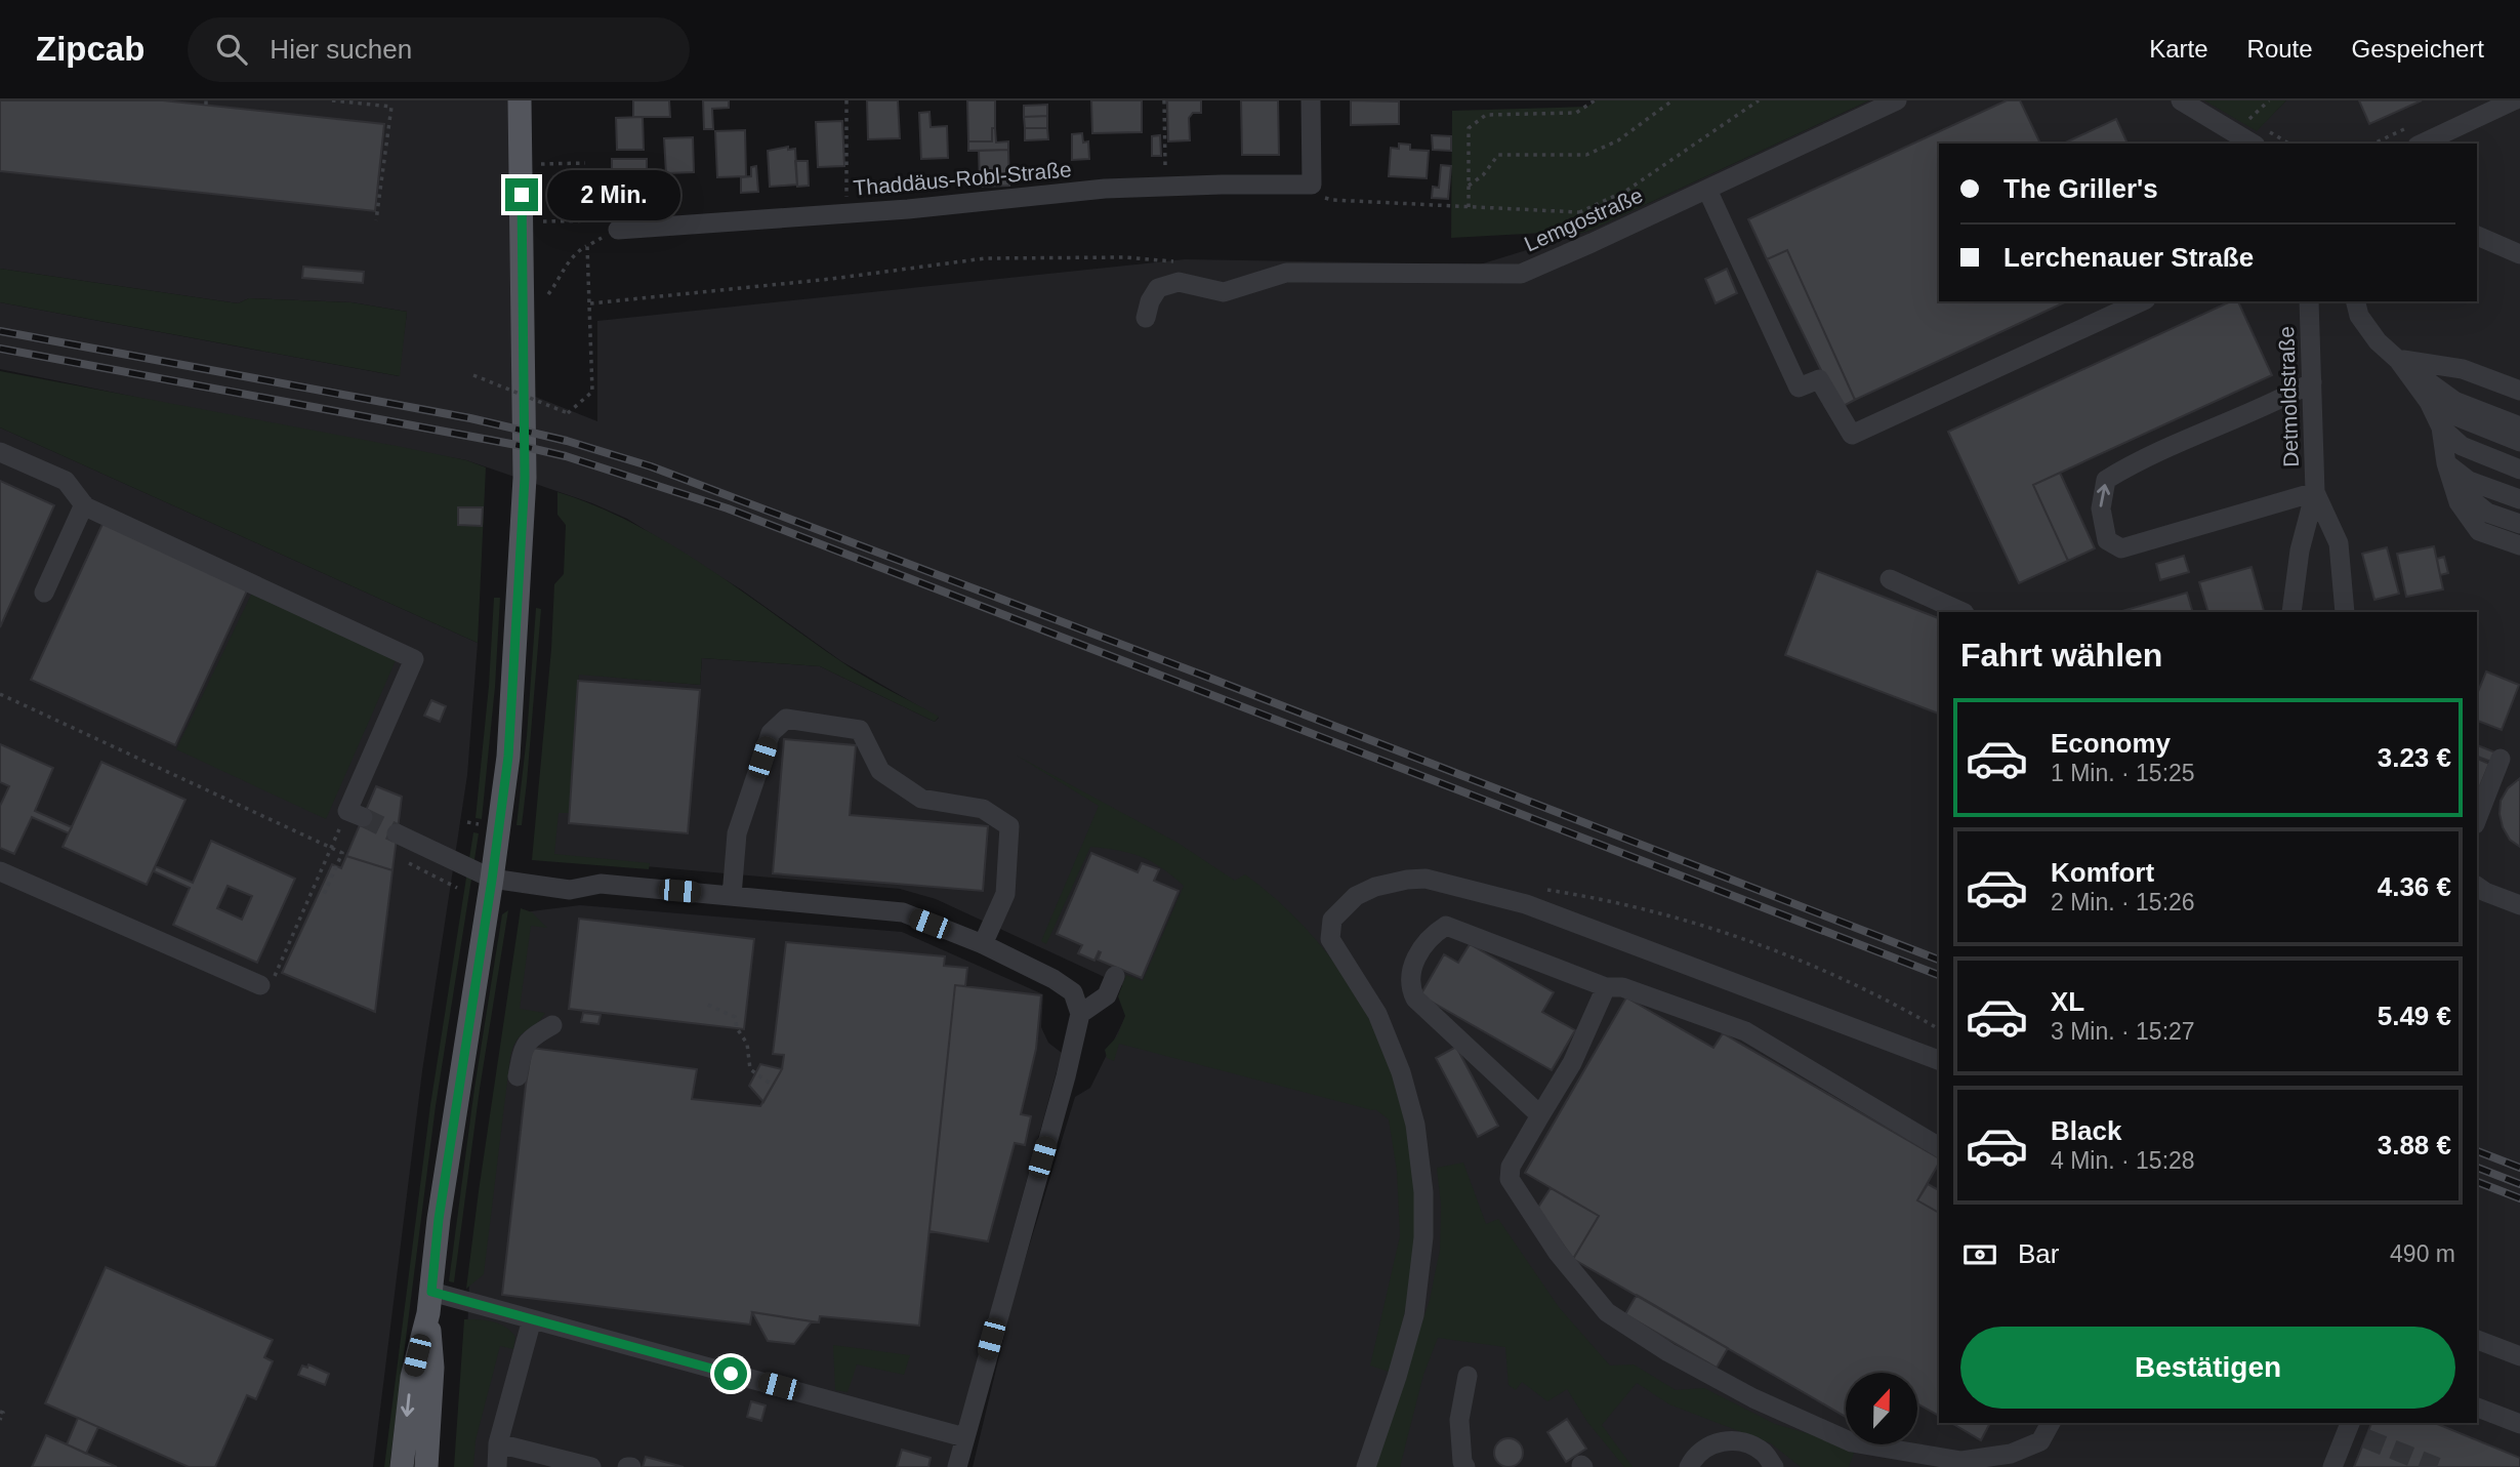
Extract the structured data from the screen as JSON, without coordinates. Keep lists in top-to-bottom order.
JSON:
{
  "streets": {
    "street": ["Thaddäus-Robl-Straße", "Lemgostraße", "Detmoldstraße"]
  },
  "north": "top",
  "page": {
    "header": "Zipcab",
    "search": "Hier suchen",
    "nav": ["Karte", "Route", "Gespeichert"],
    "banner": ["The Griller's", "Lerchenauer Straße"],
    "bubble": "2 Min.",
    "heading": "Fahrt wählen",
    "list": [
      {
        "name": "Economy",
        "note": "1 Min. · 15:25",
        "value": "3.23 €"
      },
      {
        "name": "Komfort",
        "note": "2 Min. · 15:26",
        "value": "4.36 €"
      },
      {
        "name": "XL",
        "note": "3 Min. · 15:27",
        "value": "5.49 €"
      },
      {
        "name": "Black",
        "note": "4 Min. · 15:28",
        "value": "3.88 €"
      }
    ],
    "pay": ["Bar", "490 m"],
    "buttons": "Bestätigen"
  }
}
